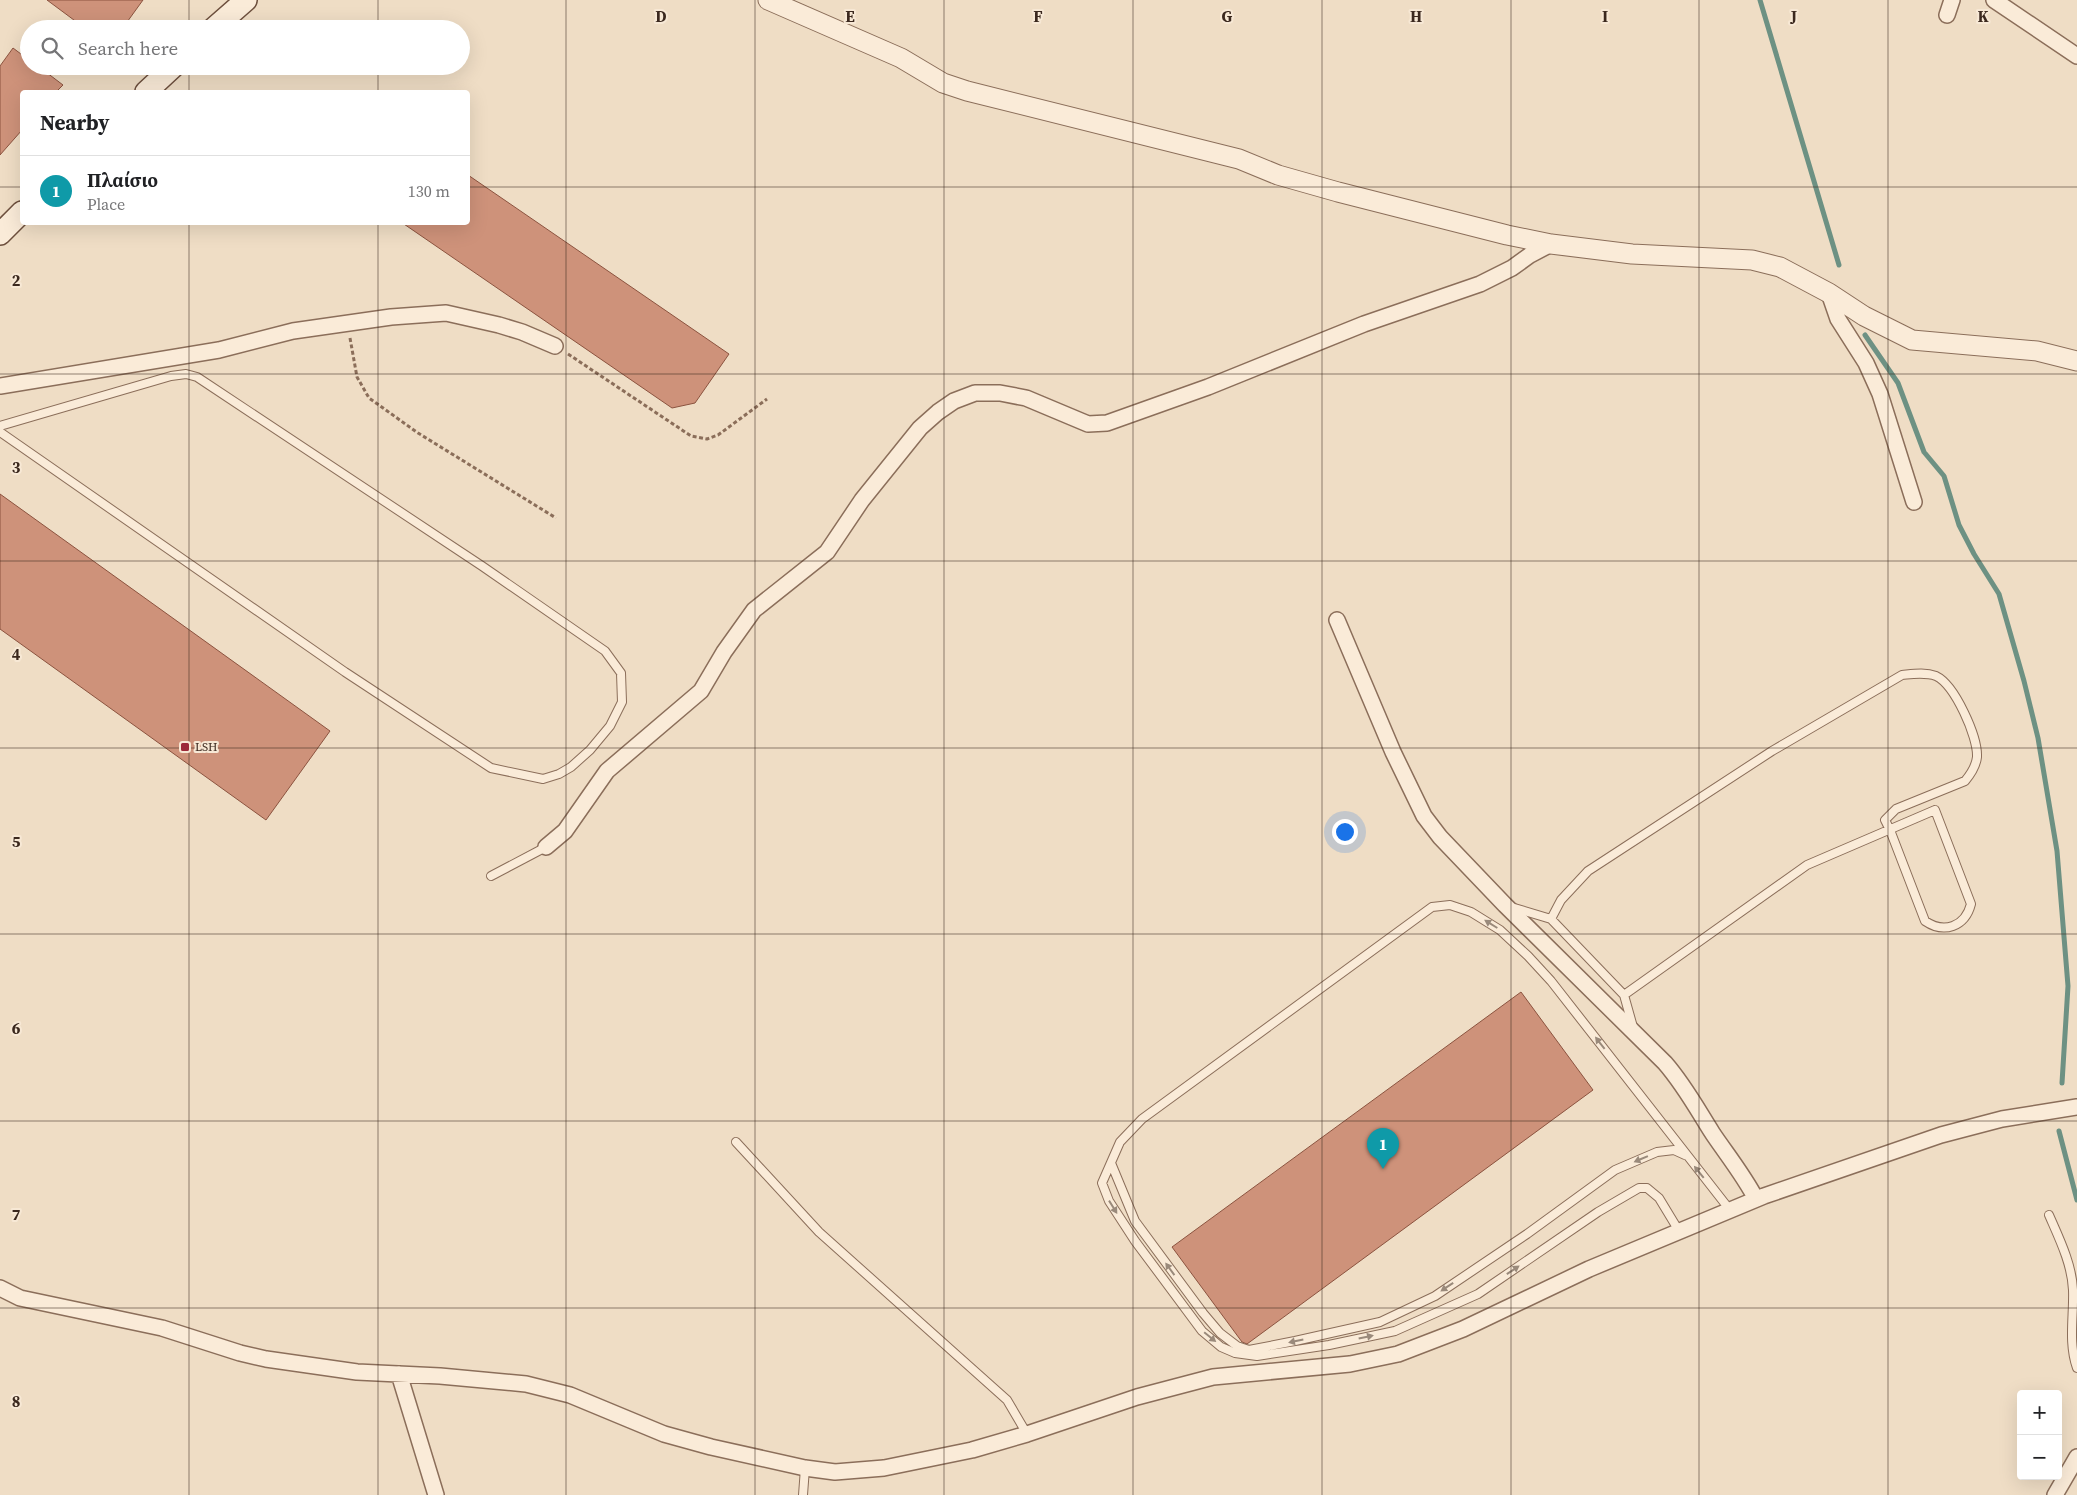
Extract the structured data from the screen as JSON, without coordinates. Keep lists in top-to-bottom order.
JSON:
{
  "places": {
    "transit": ["LSH"]
  },
  "page": {
    "search": "Search here",
    "heading": "Nearby",
    "list": [
      {
        "mark": "1",
        "name": "Πλαίσιο",
        "note": "Place",
        "value": "130 m"
      }
    ],
    "pins": "1",
    "map_buttons": ["+", "−"]
  },
  "grid": {
    "columns": [
      "D",
      "E",
      "F",
      "G",
      "H",
      "I",
      "J",
      "K"
    ],
    "rows": [
      "2",
      "3",
      "4",
      "5",
      "6",
      "7",
      "8"
    ]
  }
}
